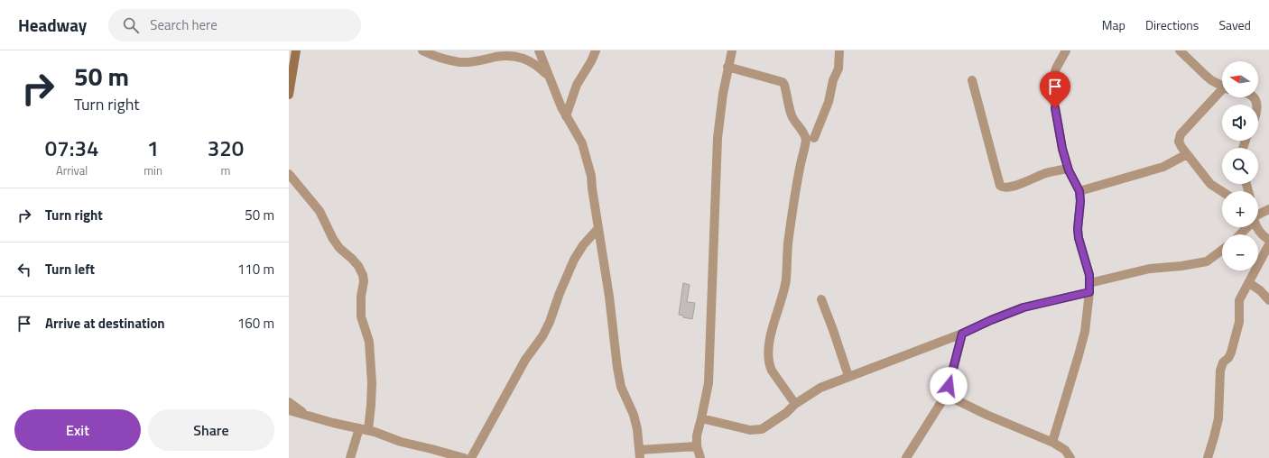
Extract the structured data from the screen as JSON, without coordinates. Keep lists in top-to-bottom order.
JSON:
{
  "north": "left",
  "page": {
    "header": "Headway",
    "search": "Search here",
    "nav": ["Map", "Directions", "Saved"],
    "turn": ["50 m", "Turn right"],
    "map_buttons": ["+", "−"],
    "eta": [
      "07:34",
      "Arrival",
      "1",
      "min",
      "320",
      "m"
    ],
    "list": [
      {
        "name": "Turn right",
        "value": "50 m"
      },
      {
        "name": "Turn left",
        "value": "110 m"
      },
      {
        "name": "Arrive at destination",
        "value": "160 m"
      }
    ],
    "buttons": ["Exit", "Share"]
  }
}
